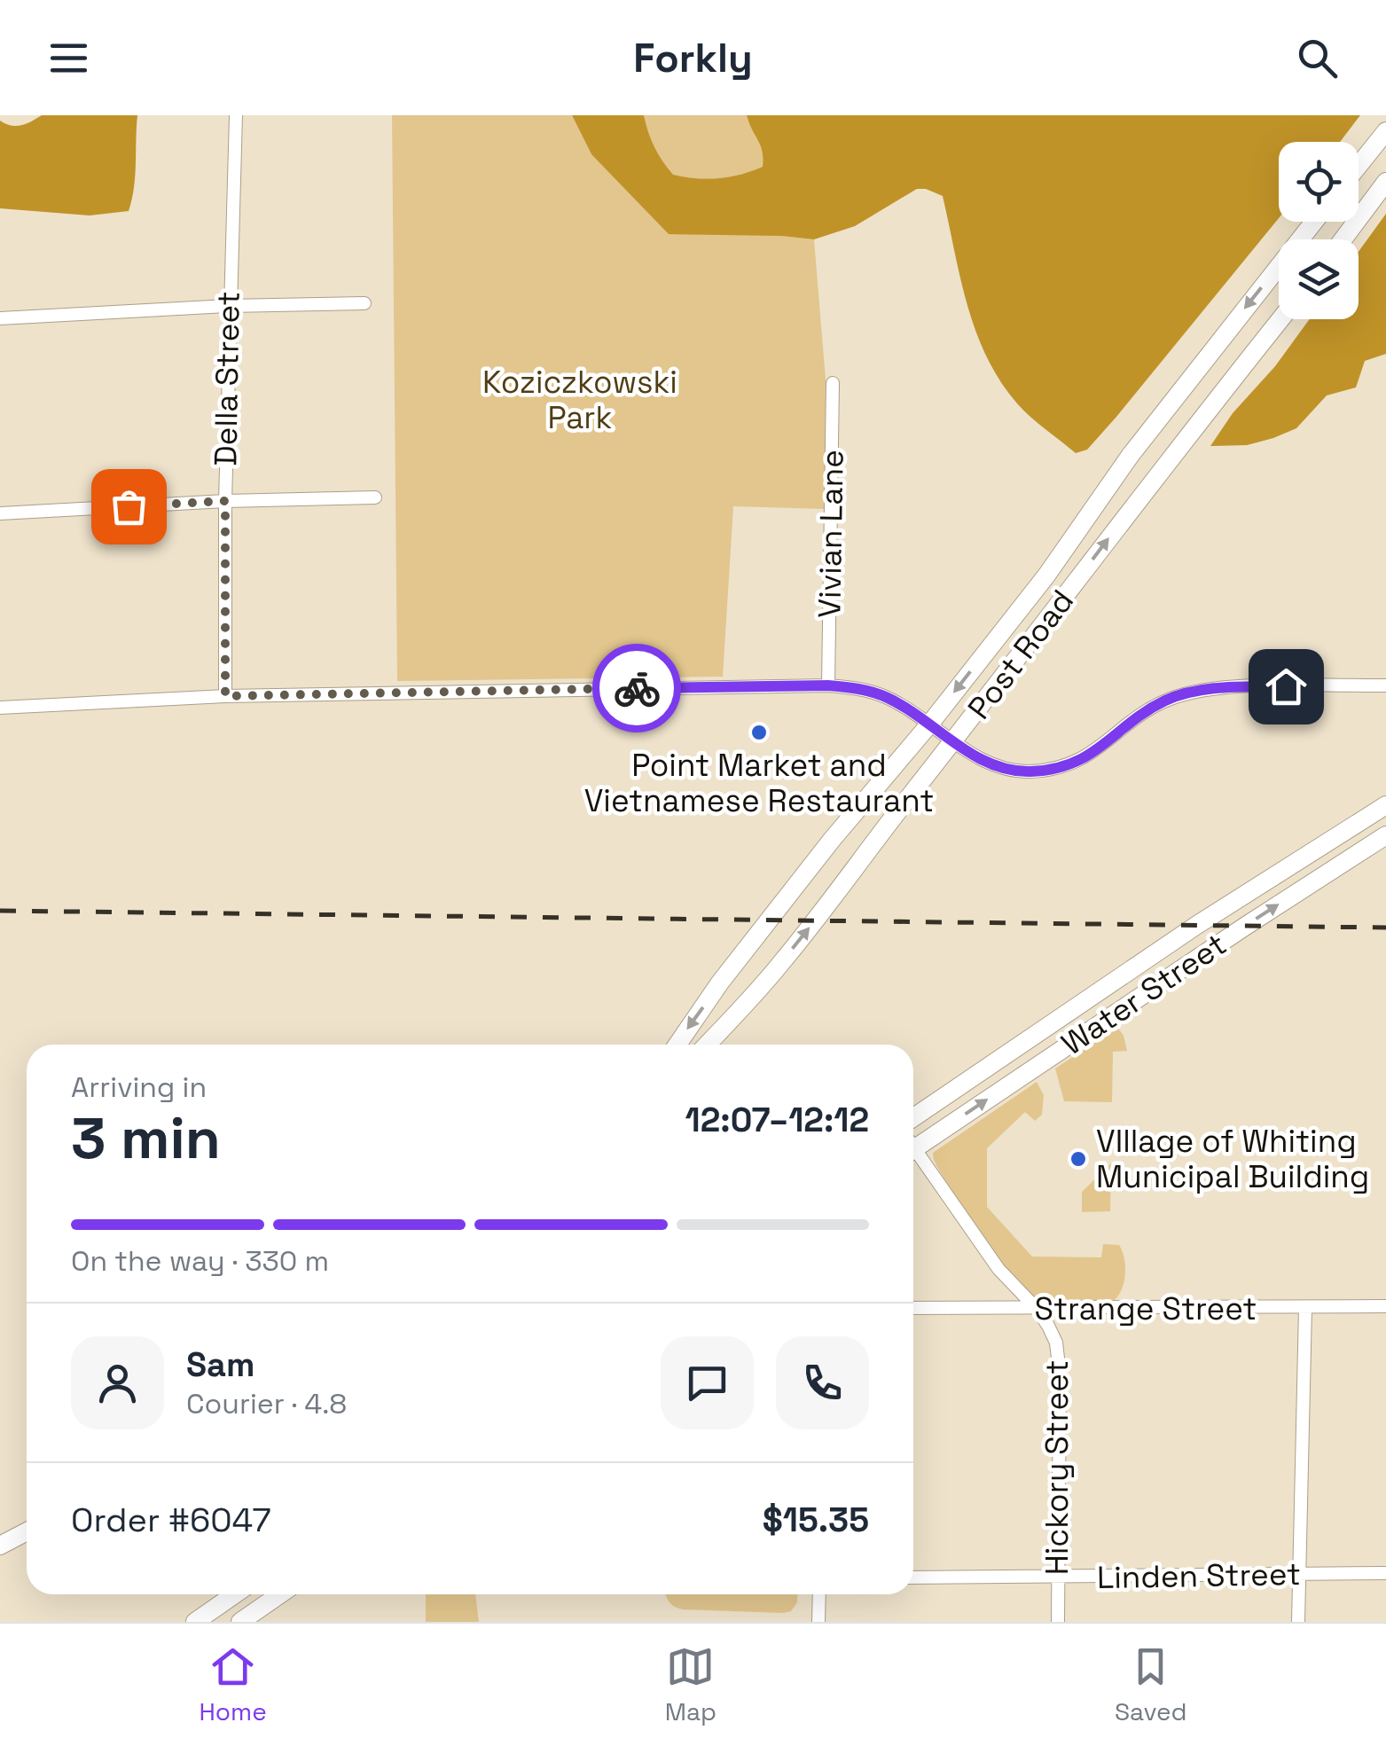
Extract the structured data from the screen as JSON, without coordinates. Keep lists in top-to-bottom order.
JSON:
{
  "streets": {
    "main road": ["Post Road", "Water Street"],
    "street": [
      "Della Street",
      "Vivian Lane",
      "Strange Street",
      "Hickory Street",
      "Linden Street"
    ]
  },
  "crossings": [
    ["Strange Street", "Hickory Street"],
    ["Hickory Street", "Linden Street"]
  ],
  "parks": ["Koziczkowski Park"],
  "places": ["Point Market and Vietnamese Restaurant", "VIllage of Whiting Municipal Building"],
  "page": {
    "header": "Forkly",
    "heading": ["3 min", "Arriving in", "12:07–12:12"],
    "panel": [
      "Sam",
      "Courier · 4.8",
      "Order #6047",
      "$15.35"
    ],
    "bar": "On the way · 330 m",
    "tabs": ["Home", "Map", "Saved"]
  }
}
